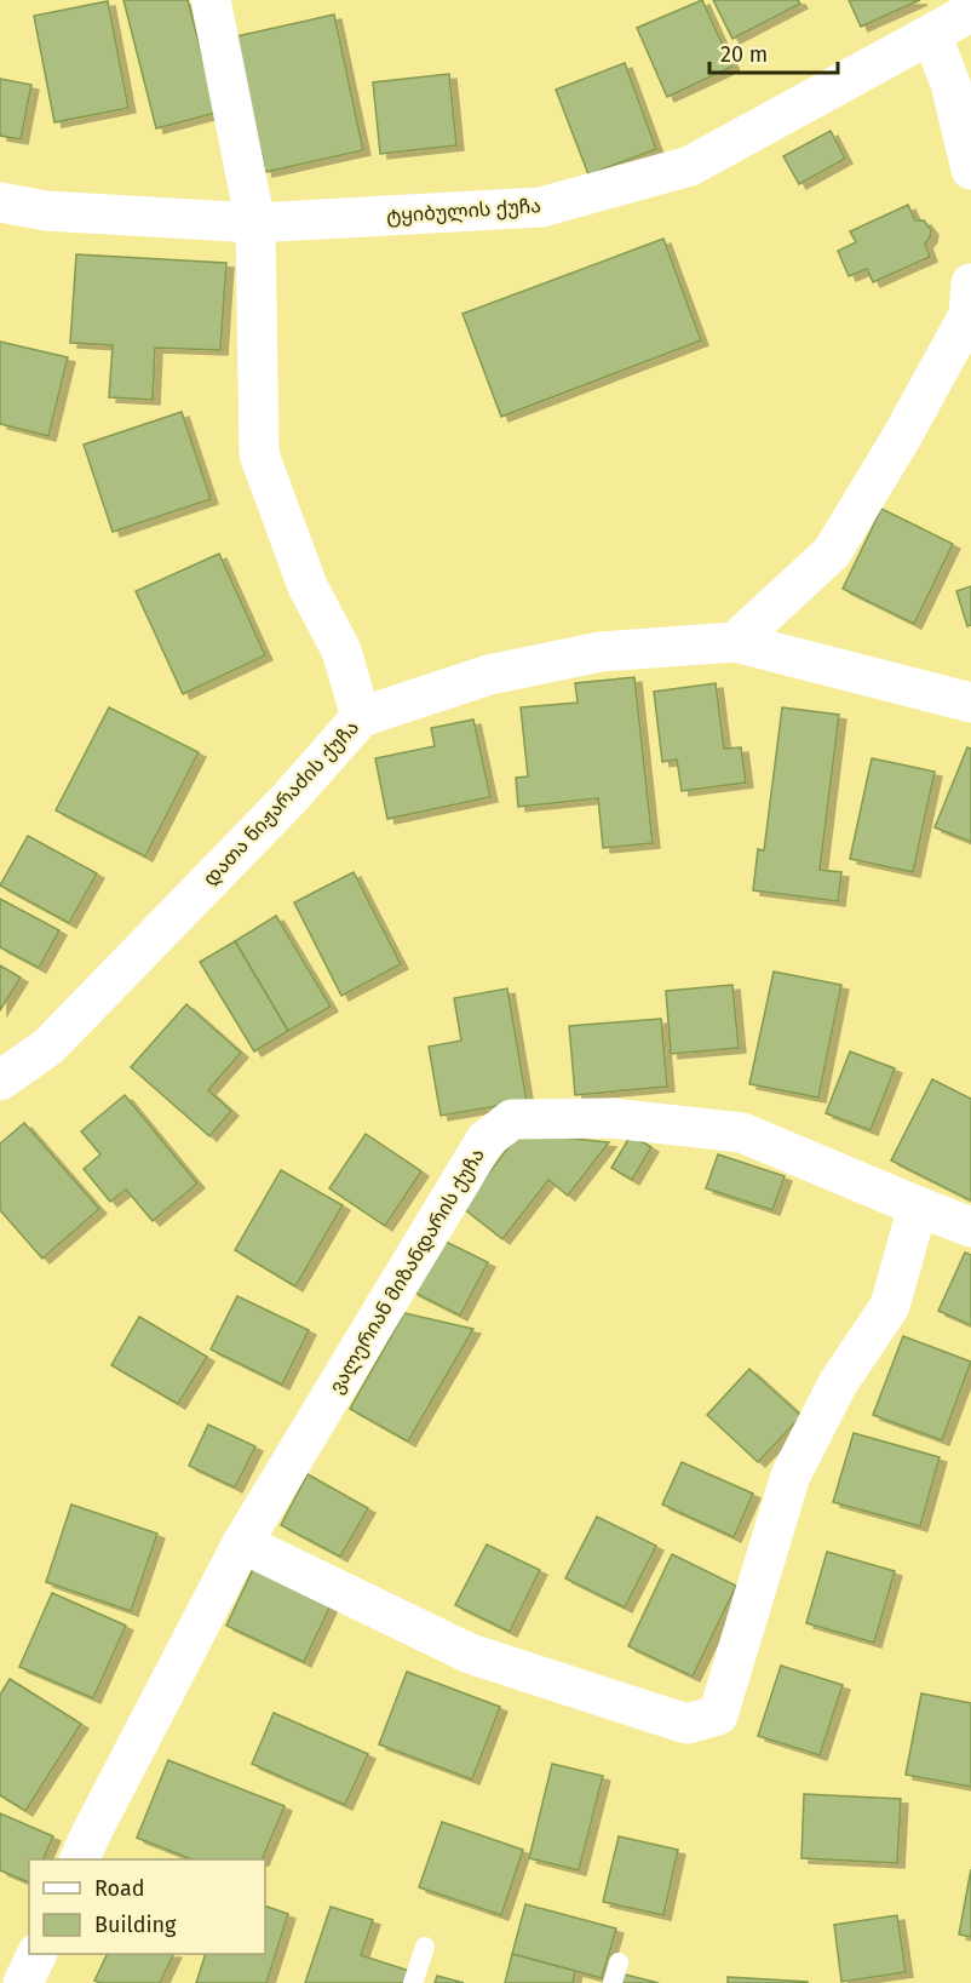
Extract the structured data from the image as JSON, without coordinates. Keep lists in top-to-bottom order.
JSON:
{
  "streets": {
    "street": ["ტყიბულის ქუჩა", "დათა ნიჟარაძის ქუჩა", "ვალერიან მიზანდარის ქუჩა"]
  },
  "legend": ["Road", "Building"],
  "scale_bar": "20 m"
}
